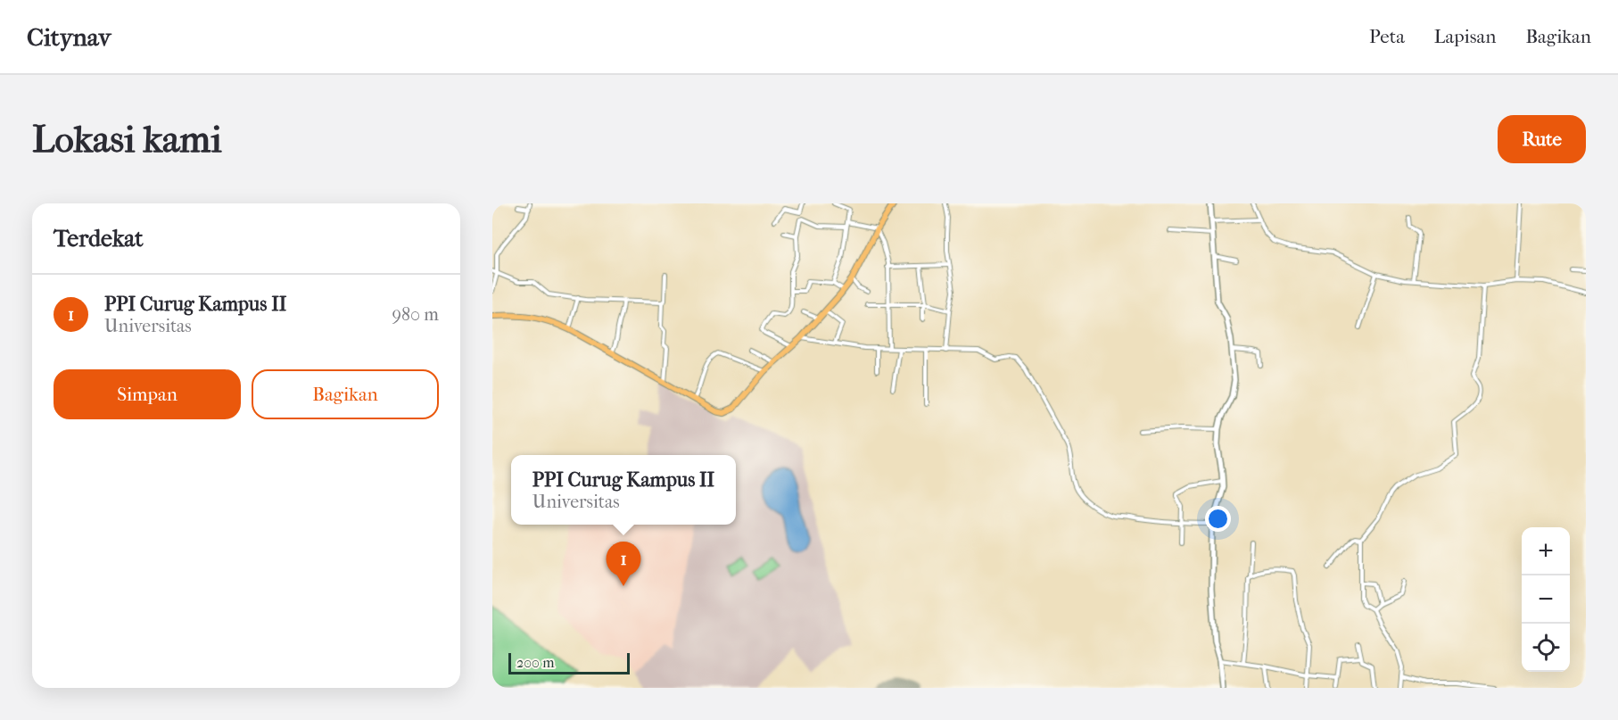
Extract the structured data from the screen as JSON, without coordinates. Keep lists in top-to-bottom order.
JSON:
{
  "scale_bar": "200 m",
  "page": {
    "header": "Citynav",
    "nav": ["Peta", "Lapisan", "Bagikan"],
    "buttons": [
      "Rute",
      ["Simpan", "Bagikan"]
    ],
    "title": "Lokasi kami",
    "heading": "Terdekat",
    "list": [
      {
        "mark": "1",
        "name": "PPI Curug Kampus II",
        "note": "Universitas",
        "value": "980 m"
      }
    ],
    "popup": ["PPI Curug Kampus II", "Universitas"],
    "map_buttons": ["+", "−"],
    "pins": "1",
    "scale": "200 m"
  }
}
